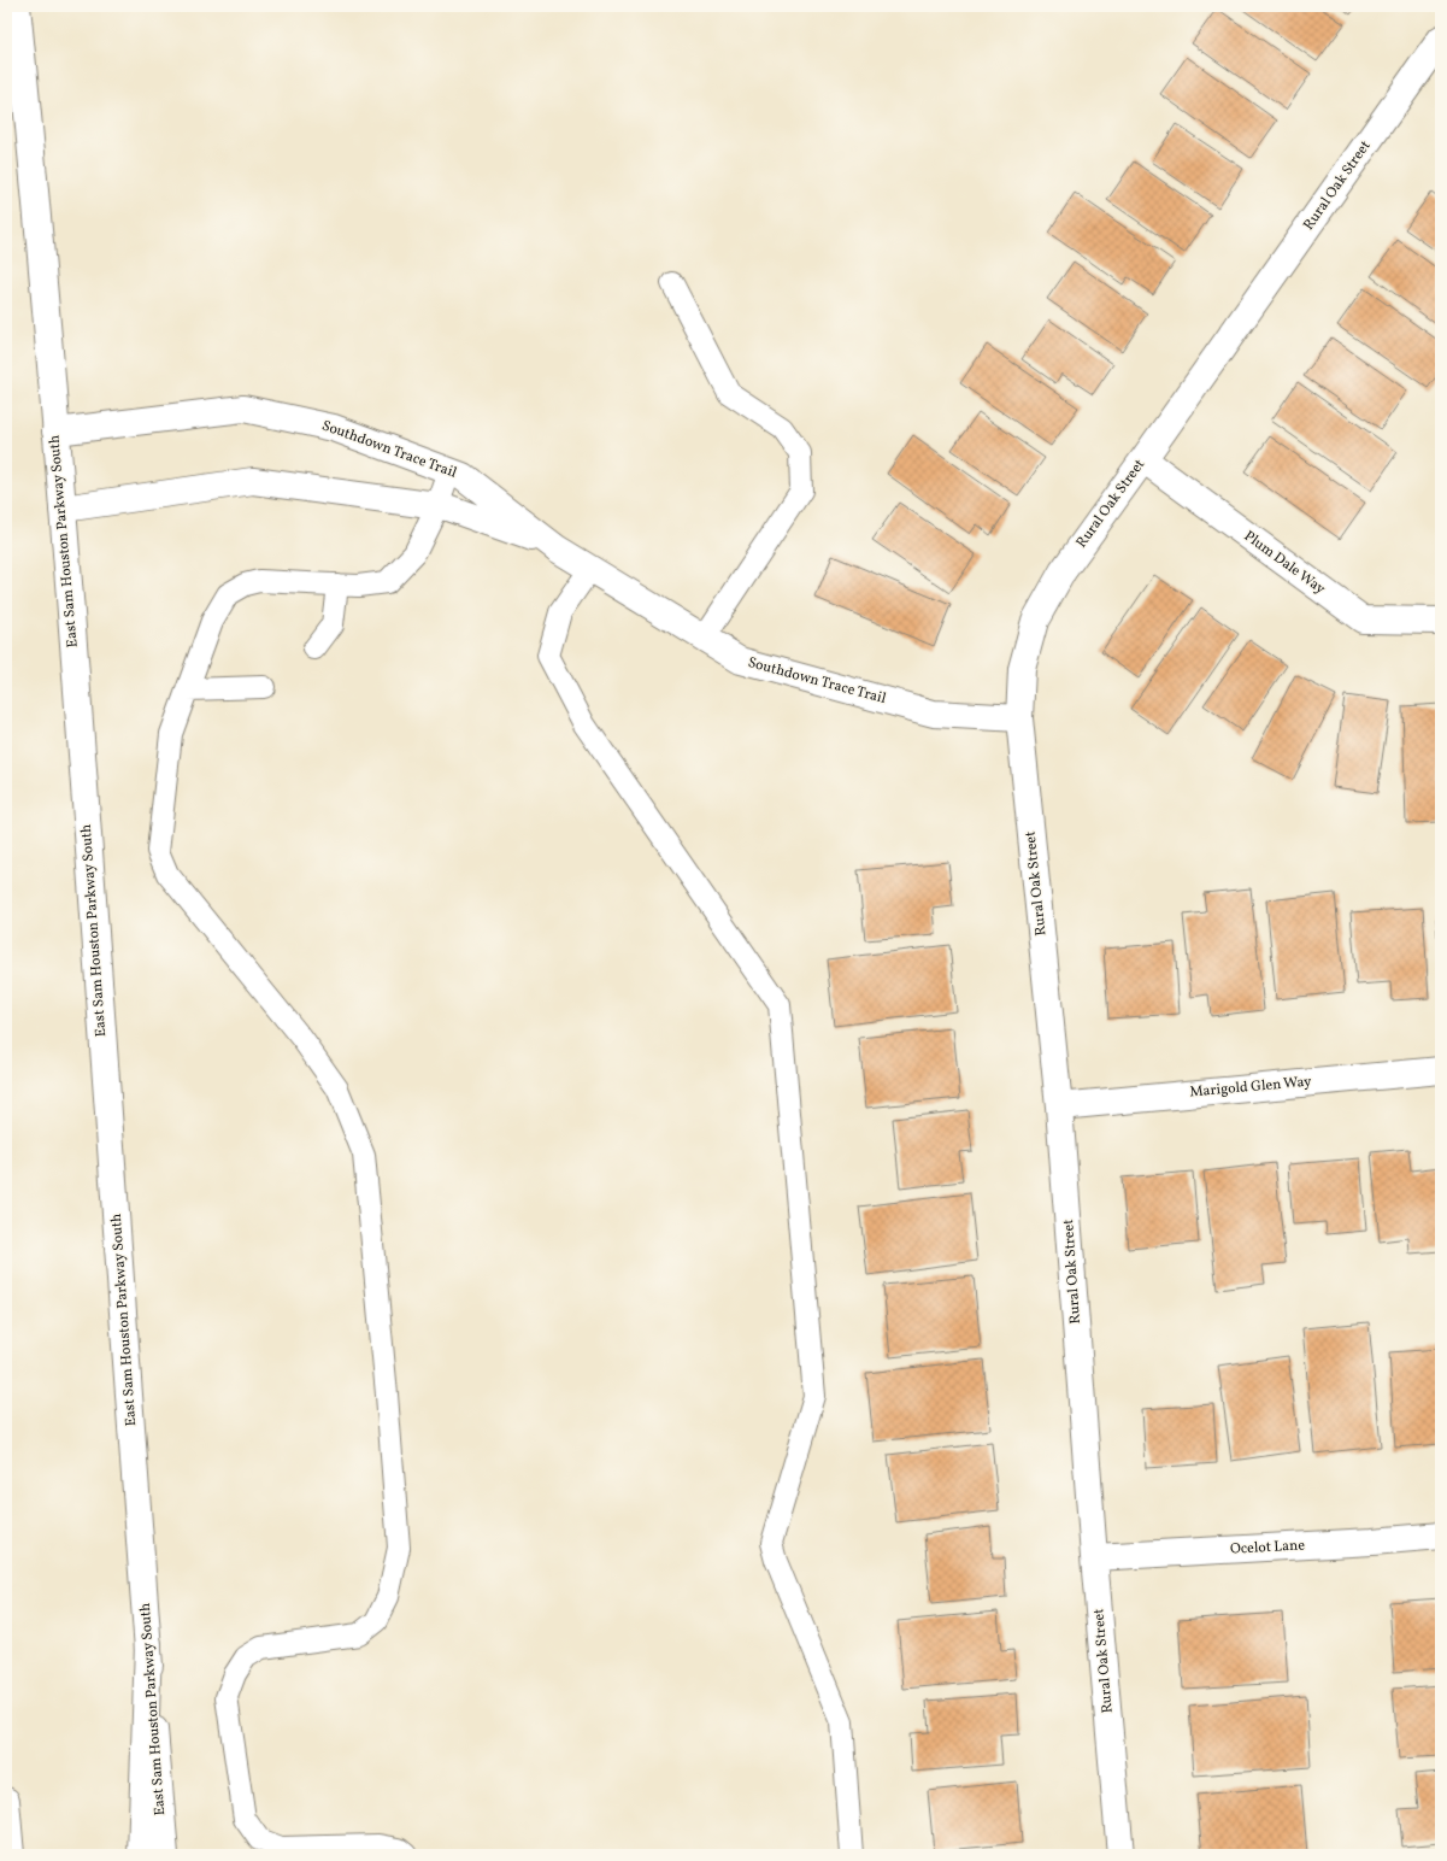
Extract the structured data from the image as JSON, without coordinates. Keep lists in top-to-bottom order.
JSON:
{
  "streets": {
    "main road": [
      "Rural Oak Street",
      "Southdown Trace Trail",
      "East Sam Houston Parkway South",
      "Plum Dale Way",
      "Marigold Glen Way",
      "Ocelot Lane"
    ]
  },
  "crossings": [
    ["Rural Oak Street", "Southdown Trace Trail"],
    ["Rural Oak Street", "Plum Dale Way"],
    ["Rural Oak Street", "Marigold Glen Way"],
    ["Rural Oak Street", "Ocelot Lane"],
    ["Southdown Trace Trail", "East Sam Houston Parkway South"]
  ]
}
